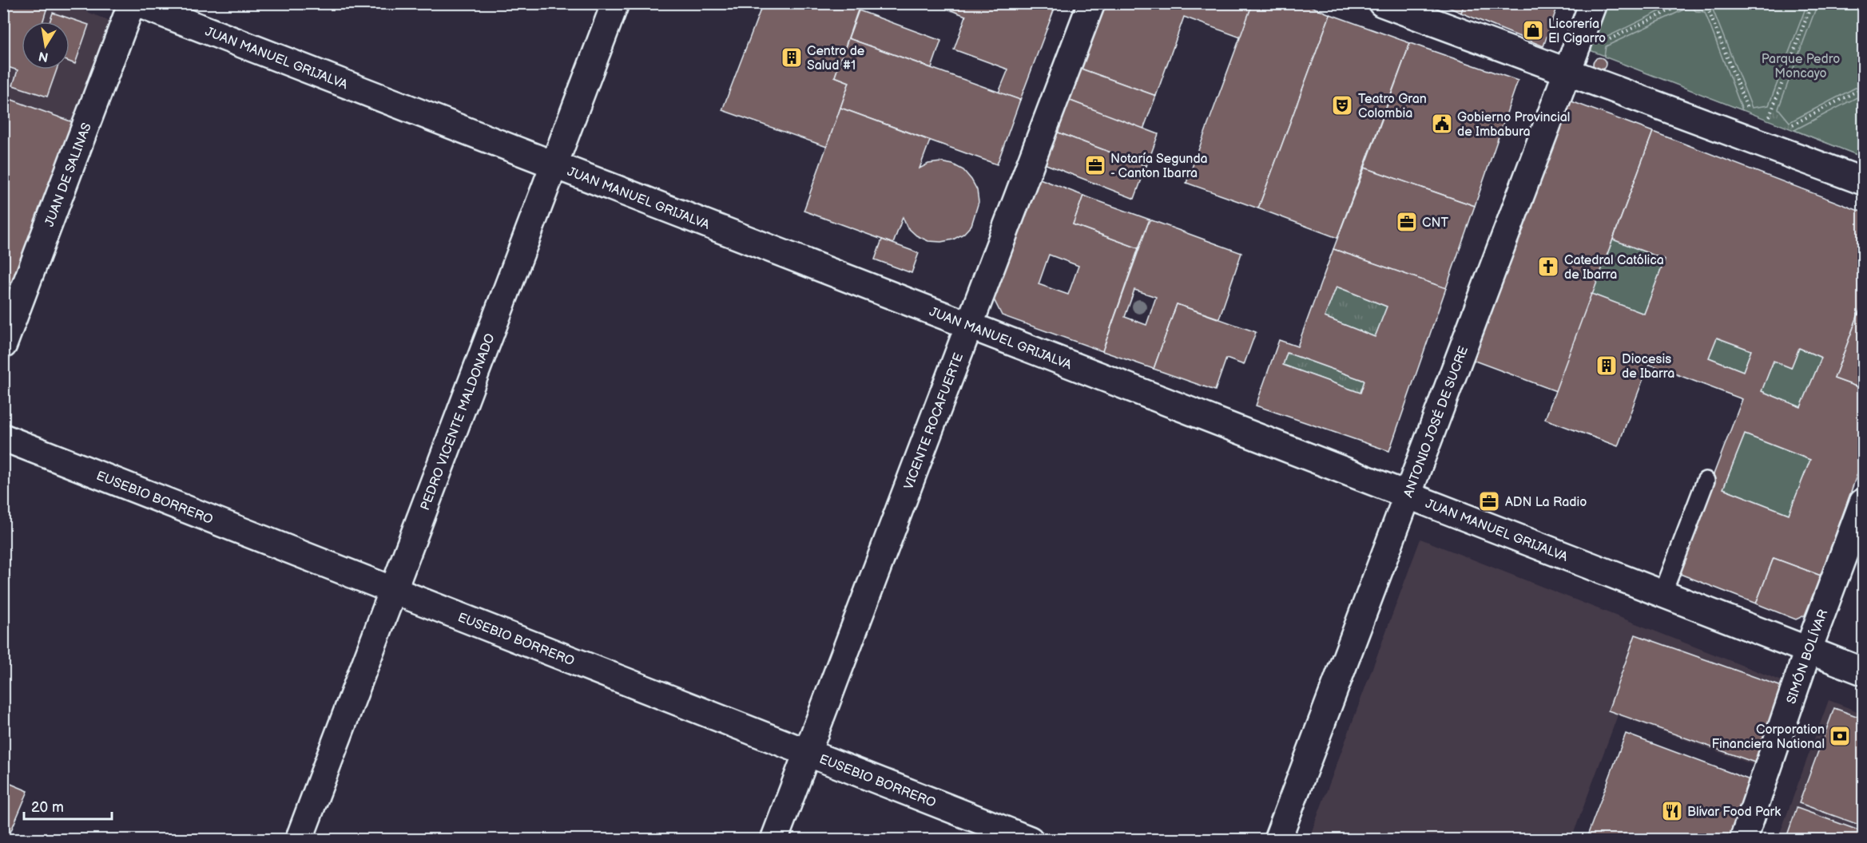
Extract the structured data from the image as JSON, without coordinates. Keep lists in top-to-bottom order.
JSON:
{
  "streets": {
    "street": [
      "JUAN MANUEL GRIJALVA",
      "JUAN DE SALINAS",
      "PEDRO VICENTE MALDONADO",
      "VICENTE ROCAFUERTE",
      "ANTONIO JOSÉ DE SUCRE",
      "EUSEBIO BORRERO",
      "SIMÓN BOLÍVAR"
    ]
  },
  "crossings": [
    ["JUAN MANUEL GRIJALVA", "PEDRO VICENTE MALDONADO"],
    ["JUAN MANUEL GRIJALVA", "VICENTE ROCAFUERTE"],
    ["JUAN MANUEL GRIJALVA", "ANTONIO JOSÉ DE SUCRE"],
    ["JUAN MANUEL GRIJALVA", "SIMÓN BOLÍVAR"],
    ["PEDRO VICENTE MALDONADO", "EUSEBIO BORRERO"],
    ["VICENTE ROCAFUERTE", "EUSEBIO BORRERO"]
  ],
  "parks": ["Parque Pedro Moncayo"],
  "places": {
    "shop": ["Licorería El Cigarro"],
    "building": ["Centro de Salud #1", "Diocesis de Ibarra"],
    "theatre": ["Teatro Gran Colombia"],
    "public building": ["Gobierno Provincial de Imbabura"],
    "office": ["Notaría Segunda - Canton Ibarra", "CNT", "ADN La Radio"],
    "church": ["Catedral Católica de Ibarra"],
    "bank": ["Corporation Financiera National"],
    "restaurant": ["Blivar Food Park"]
  },
  "scale_bar": "20 m",
  "north": "bottom"
}
